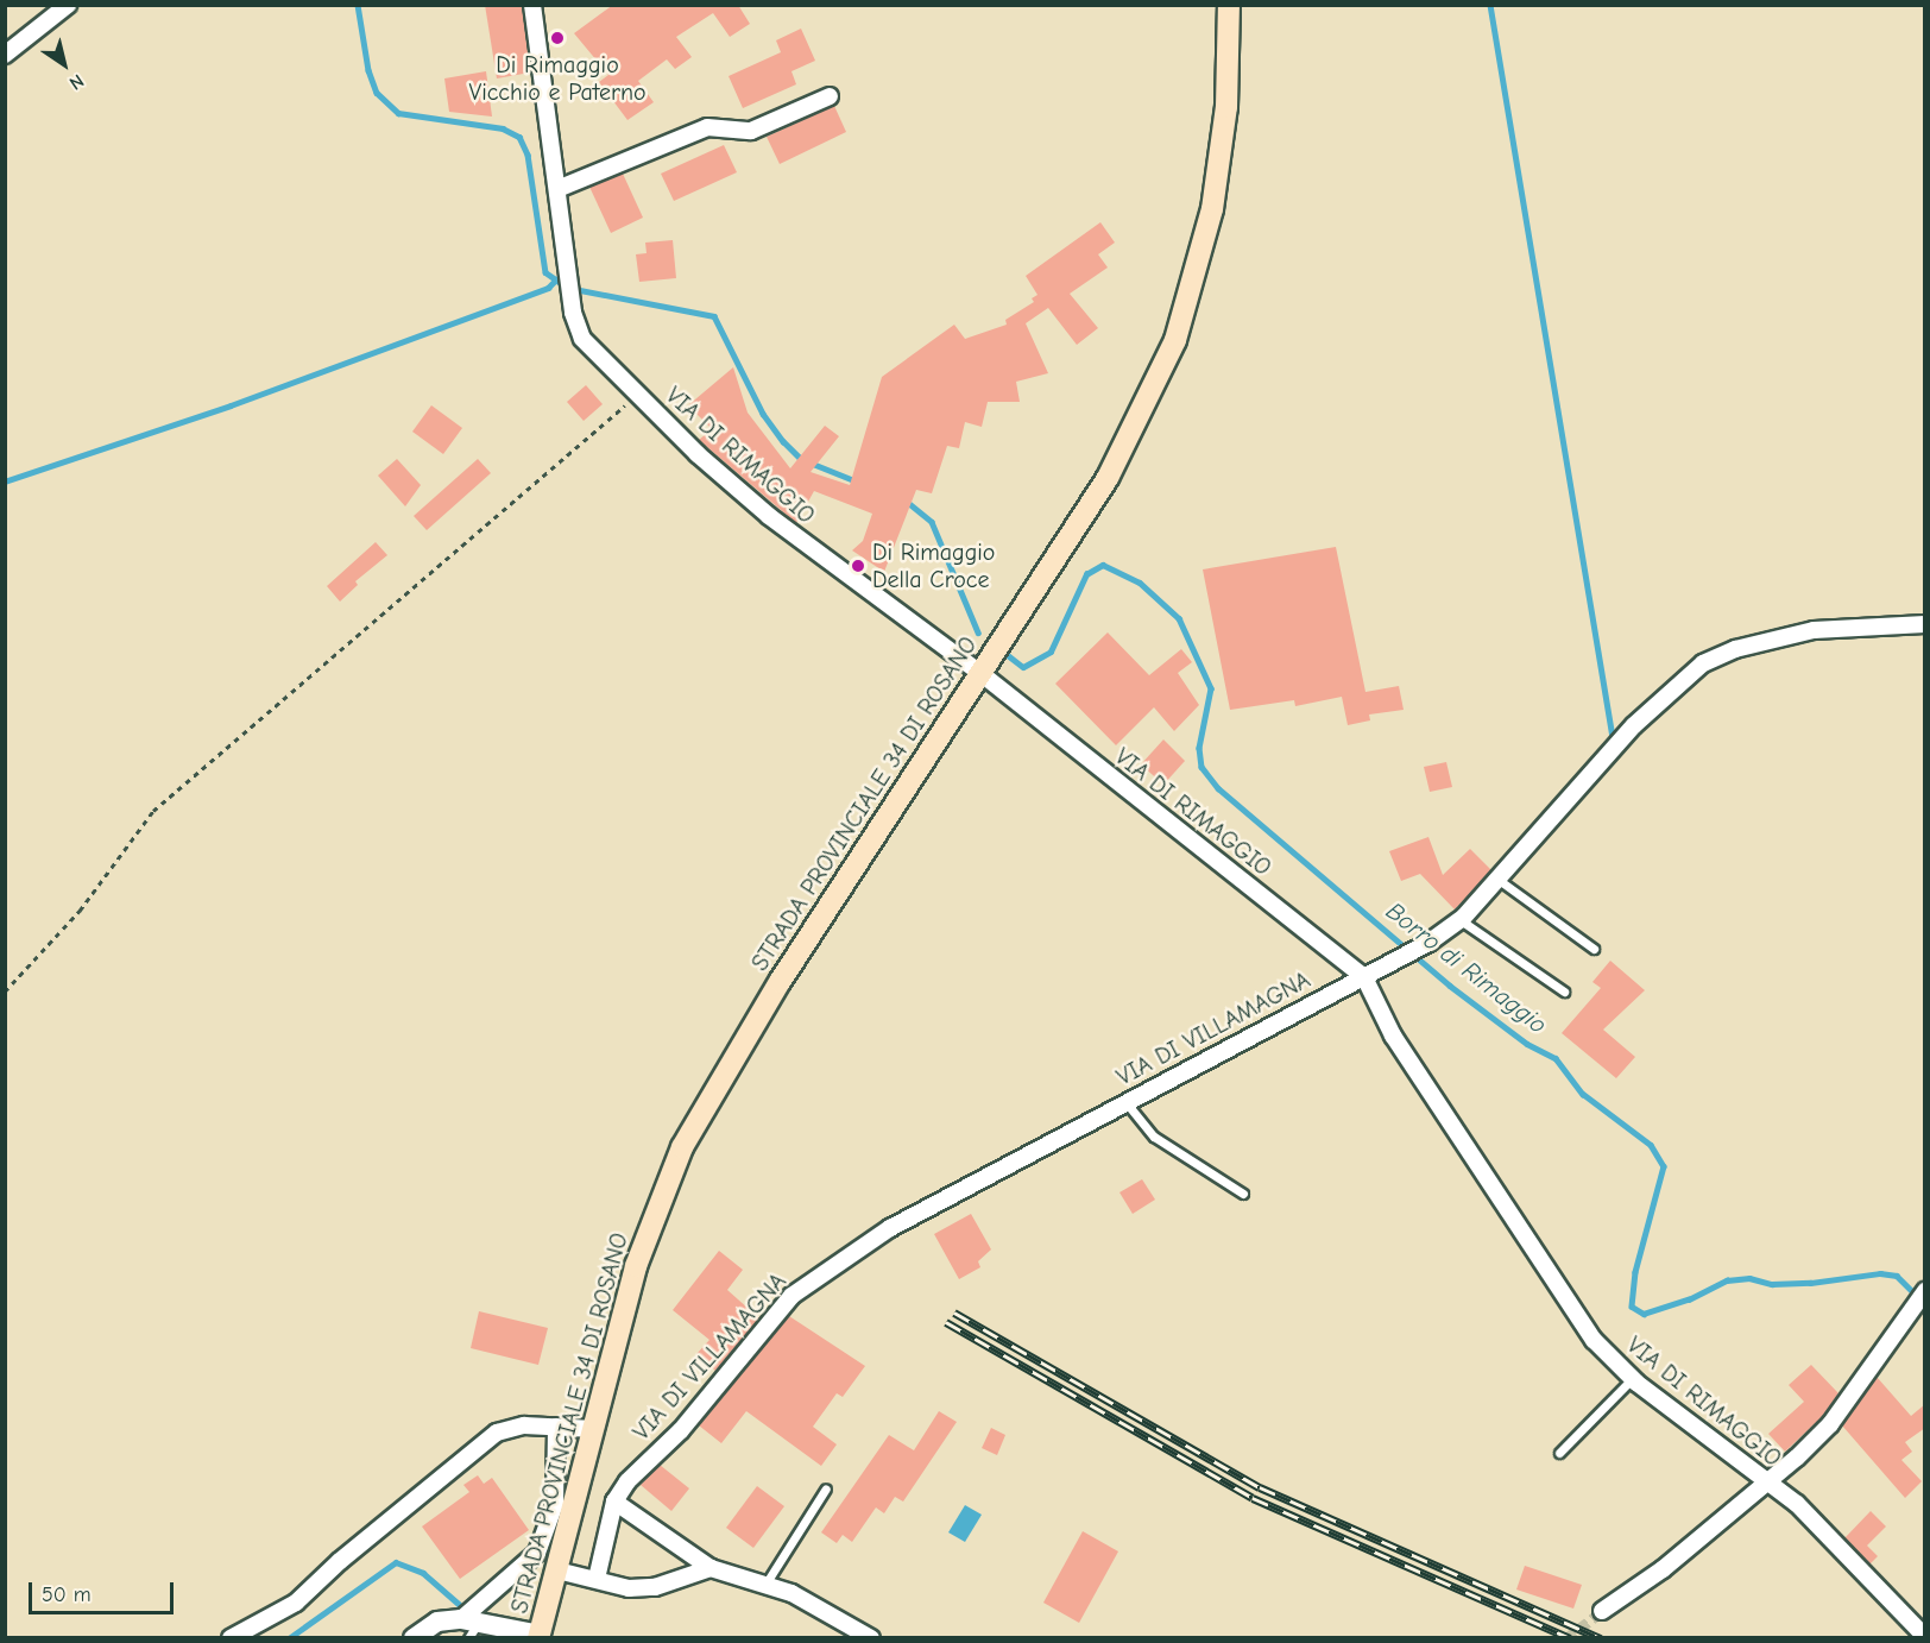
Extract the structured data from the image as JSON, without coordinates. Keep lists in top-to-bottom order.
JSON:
{
  "streets": {
    "main road": ["STRADA PROVINCIALE 34 DI ROSANO"],
    "street": ["VIA DI RIMAGGIO", "VIA DI VILLAMAGNA"]
  },
  "crossings": [
    ["VIA DI RIMAGGIO", "STRADA PROVINCIALE 34 DI ROSANO"],
    ["VIA DI RIMAGGIO", "VIA DI VILLAMAGNA"]
  ],
  "water": ["Borro di Rimaggio"],
  "places": ["Di Rimaggio Vicchio e Paterno", "Di Rimaggio Della Croce"],
  "scale_bar": "50 m",
  "north": "bottom right"
}
